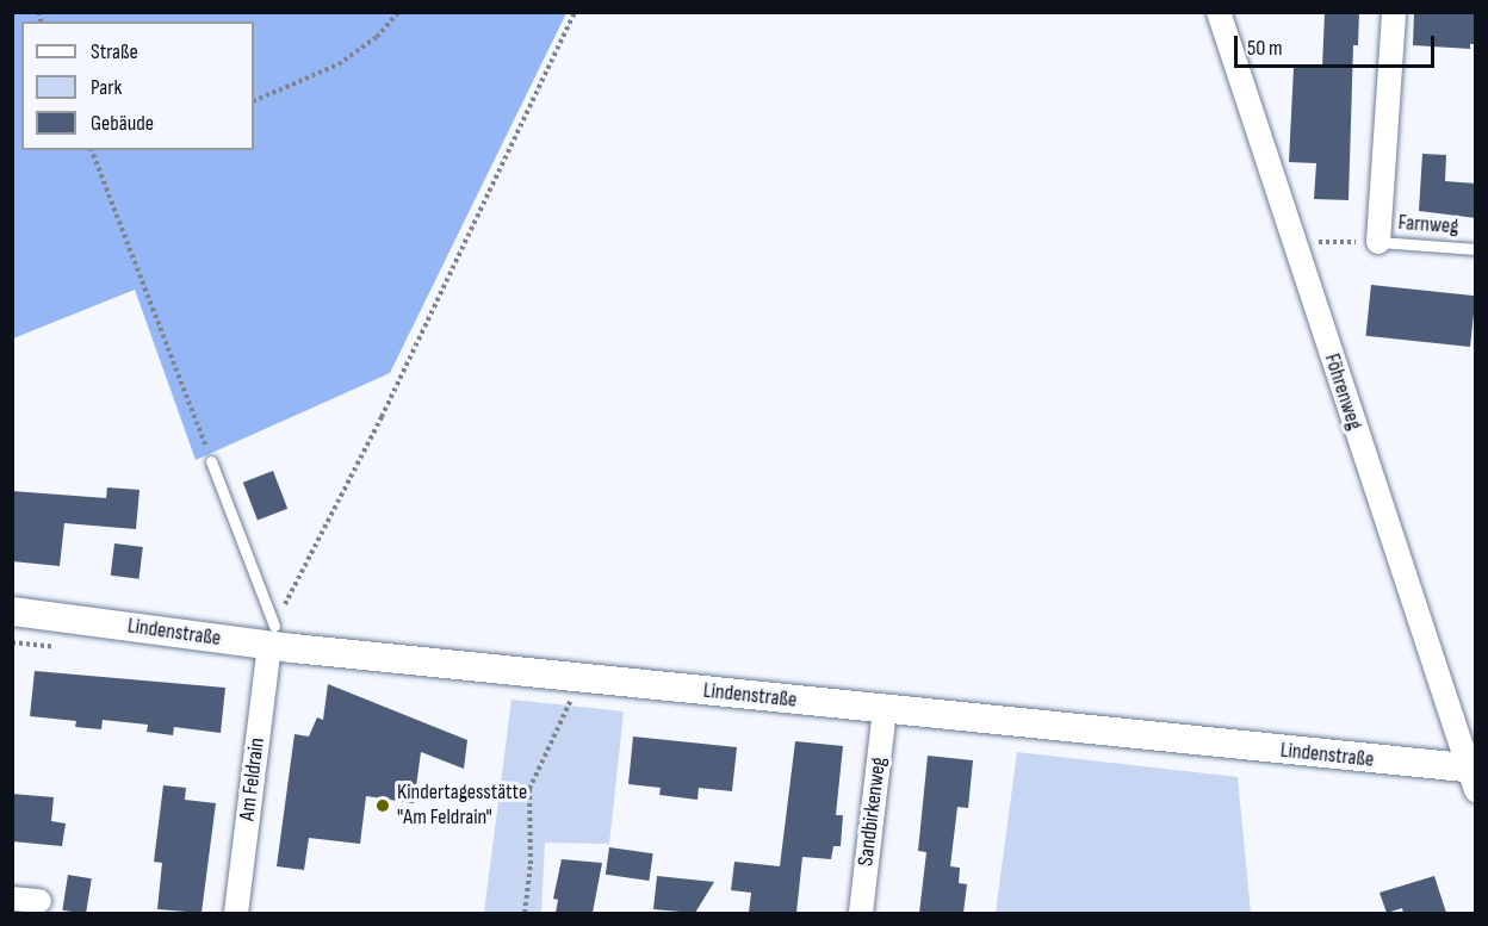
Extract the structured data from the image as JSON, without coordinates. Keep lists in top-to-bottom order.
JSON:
{
  "streets": {
    "street": [
      "Föhrenweg",
      "Lindenstraße",
      "Am Feldrain",
      "Sandbirkenweg"
    ],
    "lane": ["Farnweg"]
  },
  "crossings": [
    ["Föhrenweg", "Lindenstraße"],
    ["Lindenstraße", "Am Feldrain"],
    ["Lindenstraße", "Sandbirkenweg"]
  ],
  "places": ["Kindertagesstätte \"Am Feldrain\""],
  "legend": ["Straße", "Park", "Gebäude"],
  "scale_bar": "50 m"
}
